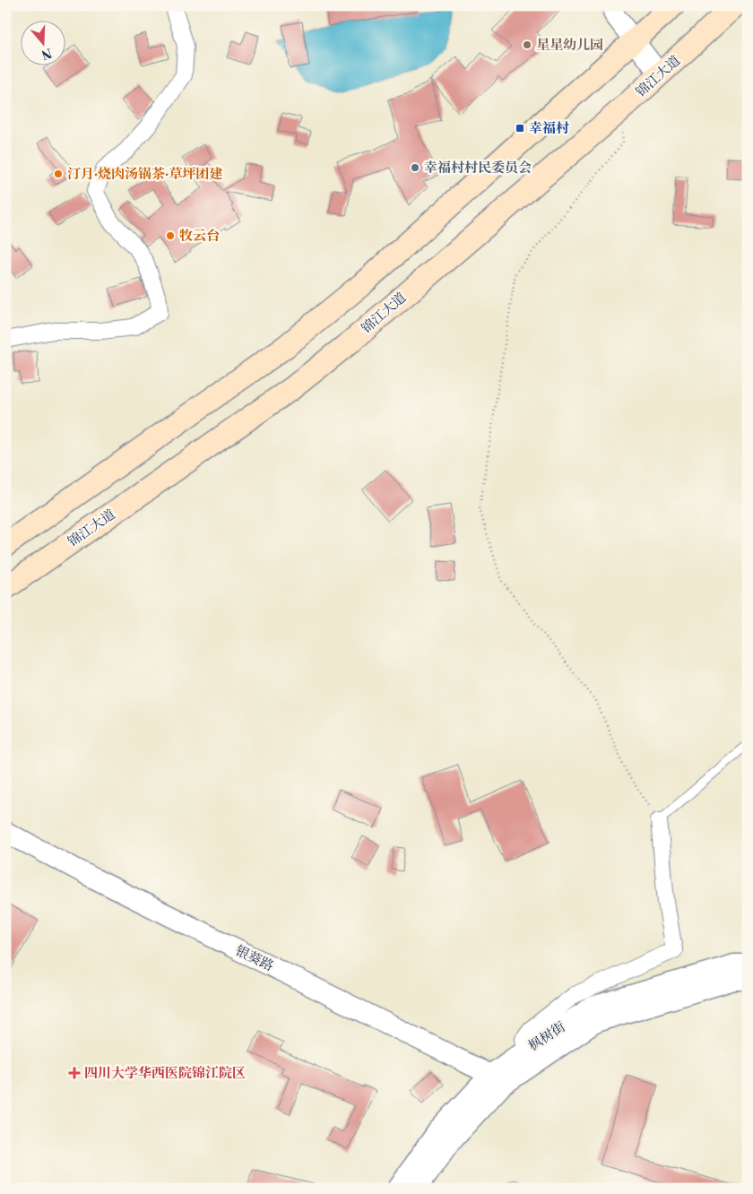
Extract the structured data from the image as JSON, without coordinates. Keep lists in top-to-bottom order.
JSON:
{
  "streets": {
    "main road": ["锦江大道"],
    "street": ["银葵路", "枫树街"]
  },
  "crossings": [
    ["银葵路", "枫树街"]
  ],
  "places": {
    "other": [
      "星星幼儿园",
      "幸福村村民委员会",
      "汀月·烧肉汤锅茶·草坪团建",
      "牧云台"
    ],
    "transit": ["幸福村"],
    "health": ["四川大学华西医院锦江院区"]
  },
  "north": "bottom"
}
